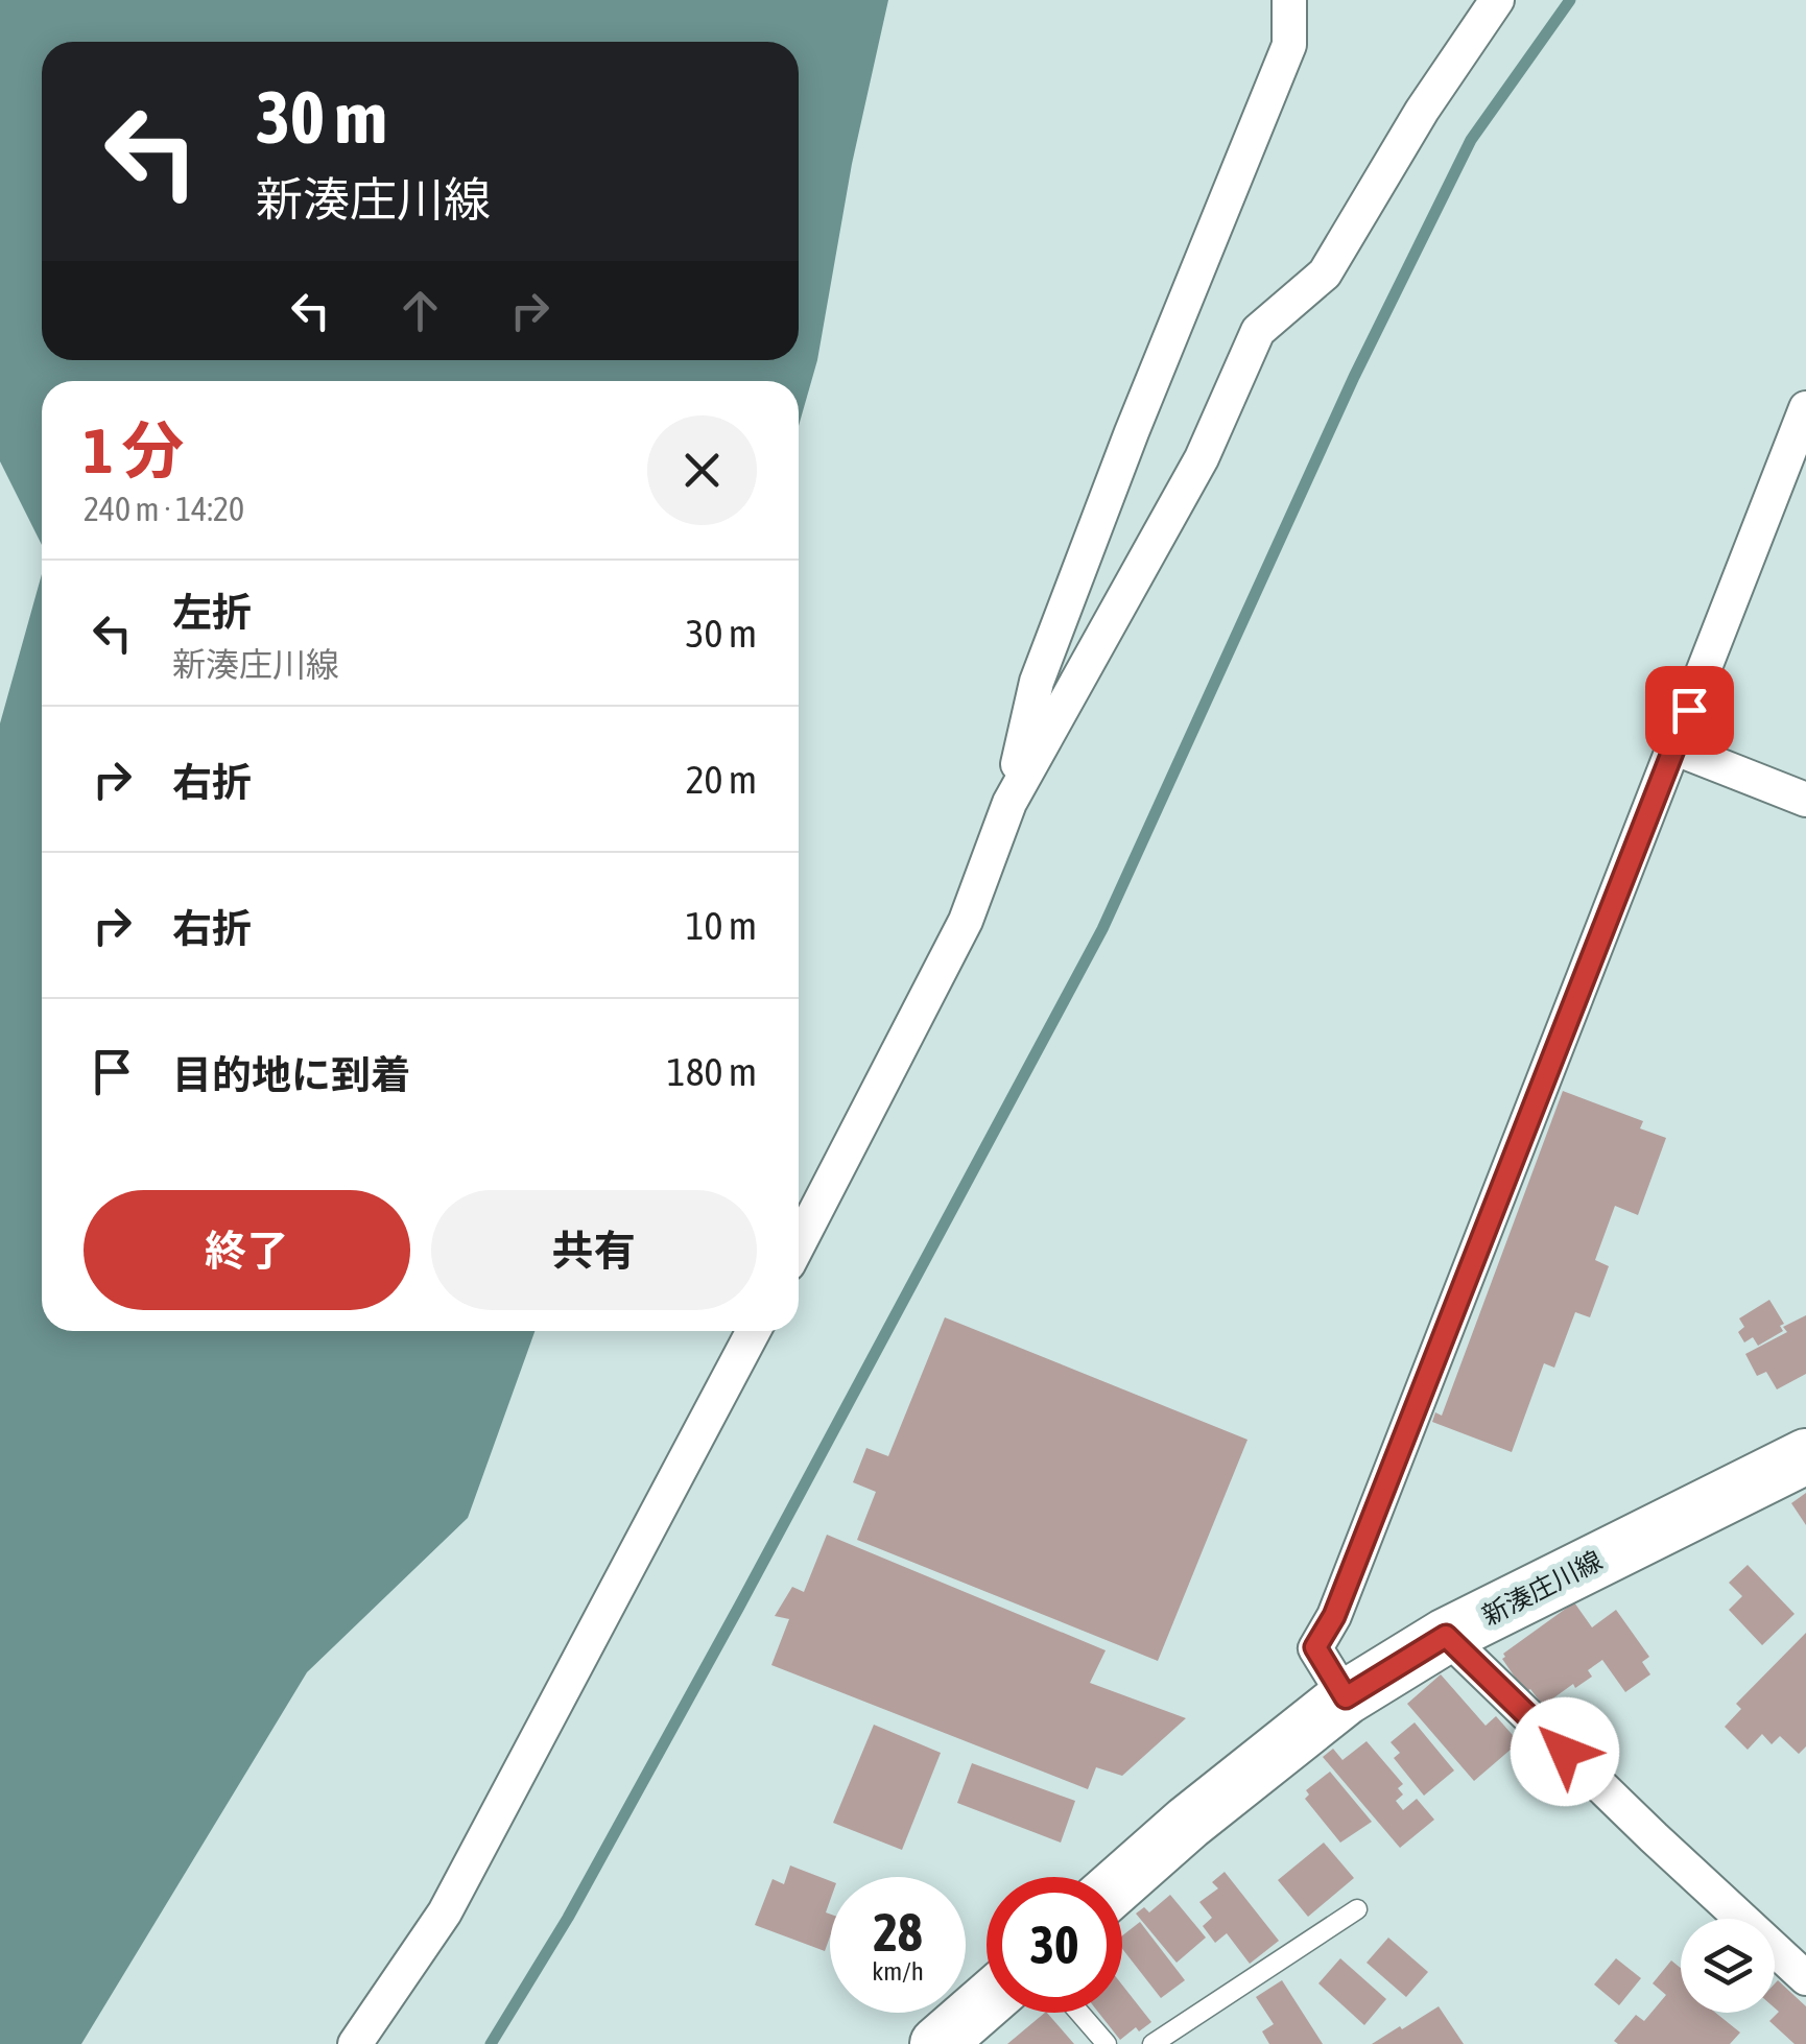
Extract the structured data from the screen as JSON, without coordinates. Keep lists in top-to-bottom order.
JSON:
{
  "streets": {
    "main road": ["新湊庄川線"]
  },
  "page": {
    "turn": ["30 m", "新湊庄川線"],
    "heading": ["1 分", "240 m · 14:20"],
    "list": [
      {
        "name": "左折",
        "note": "新湊庄川線",
        "value": "30 m"
      },
      {
        "name": "右折",
        "value": "20 m"
      },
      {
        "name": "右折",
        "value": "10 m"
      },
      {
        "name": "目的地に到着",
        "value": "180 m"
      }
    ],
    "buttons": ["終了", "共有"],
    "speed": "28 km/h",
    "limit": "30"
  }
}
